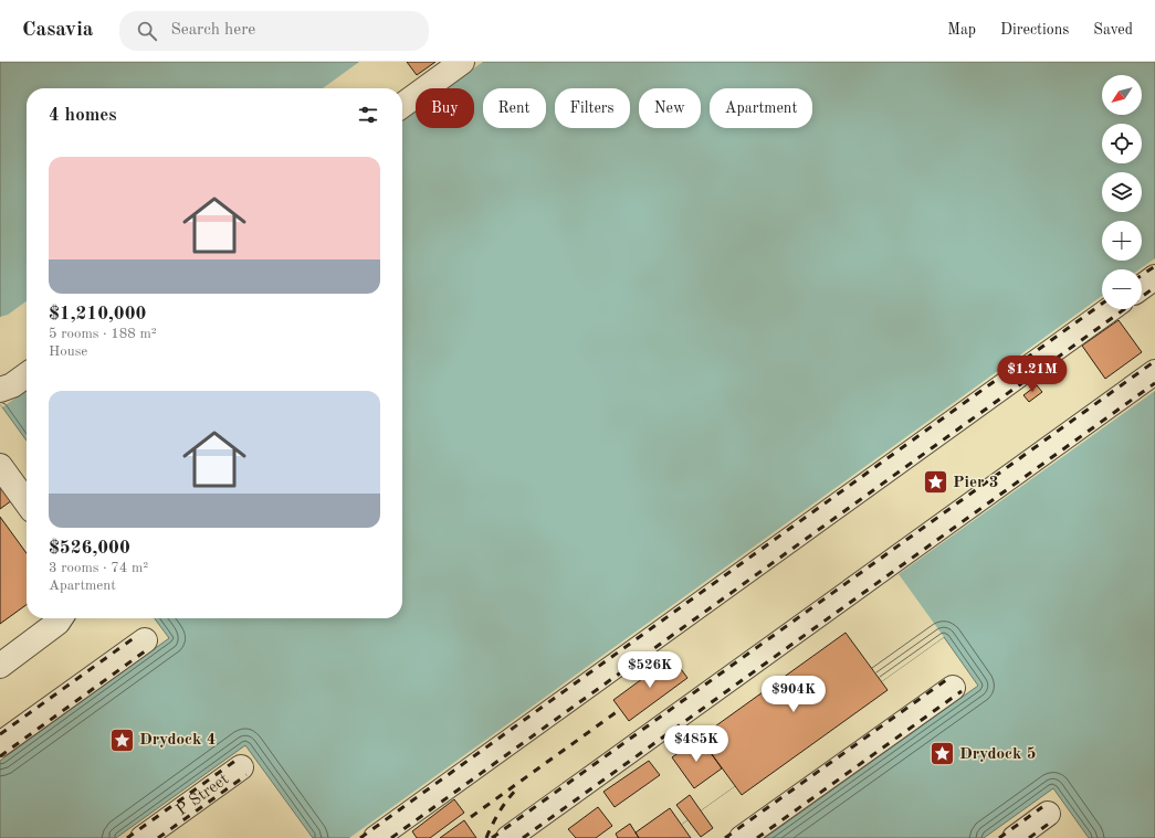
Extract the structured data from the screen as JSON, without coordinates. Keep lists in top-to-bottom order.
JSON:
{
  "streets": {
    "lane": ["P Street"]
  },
  "places": {
    "place": ["Pier 3", "Drydock 4", "Drydock 5"]
  },
  "north": "bottom left",
  "page": {
    "header": "Casavia",
    "search": "Search here",
    "nav": ["Map", "Directions", "Saved"],
    "map_buttons": ["+", "−"],
    "chip": [
      "Buy",
      "Rent",
      "Filters",
      "New",
      "Apartment"
    ],
    "heading": "4 homes",
    "list": [
      {
        "name": "$1,210,000",
        "note": "5 rooms · 188 m² · House"
      },
      {
        "name": "$526,000",
        "note": "3 rooms · 74 m² · Apartment"
      }
    ],
    "price": [
      "$1.21M",
      "$526K",
      "$904K",
      "$485K"
    ]
  }
}
